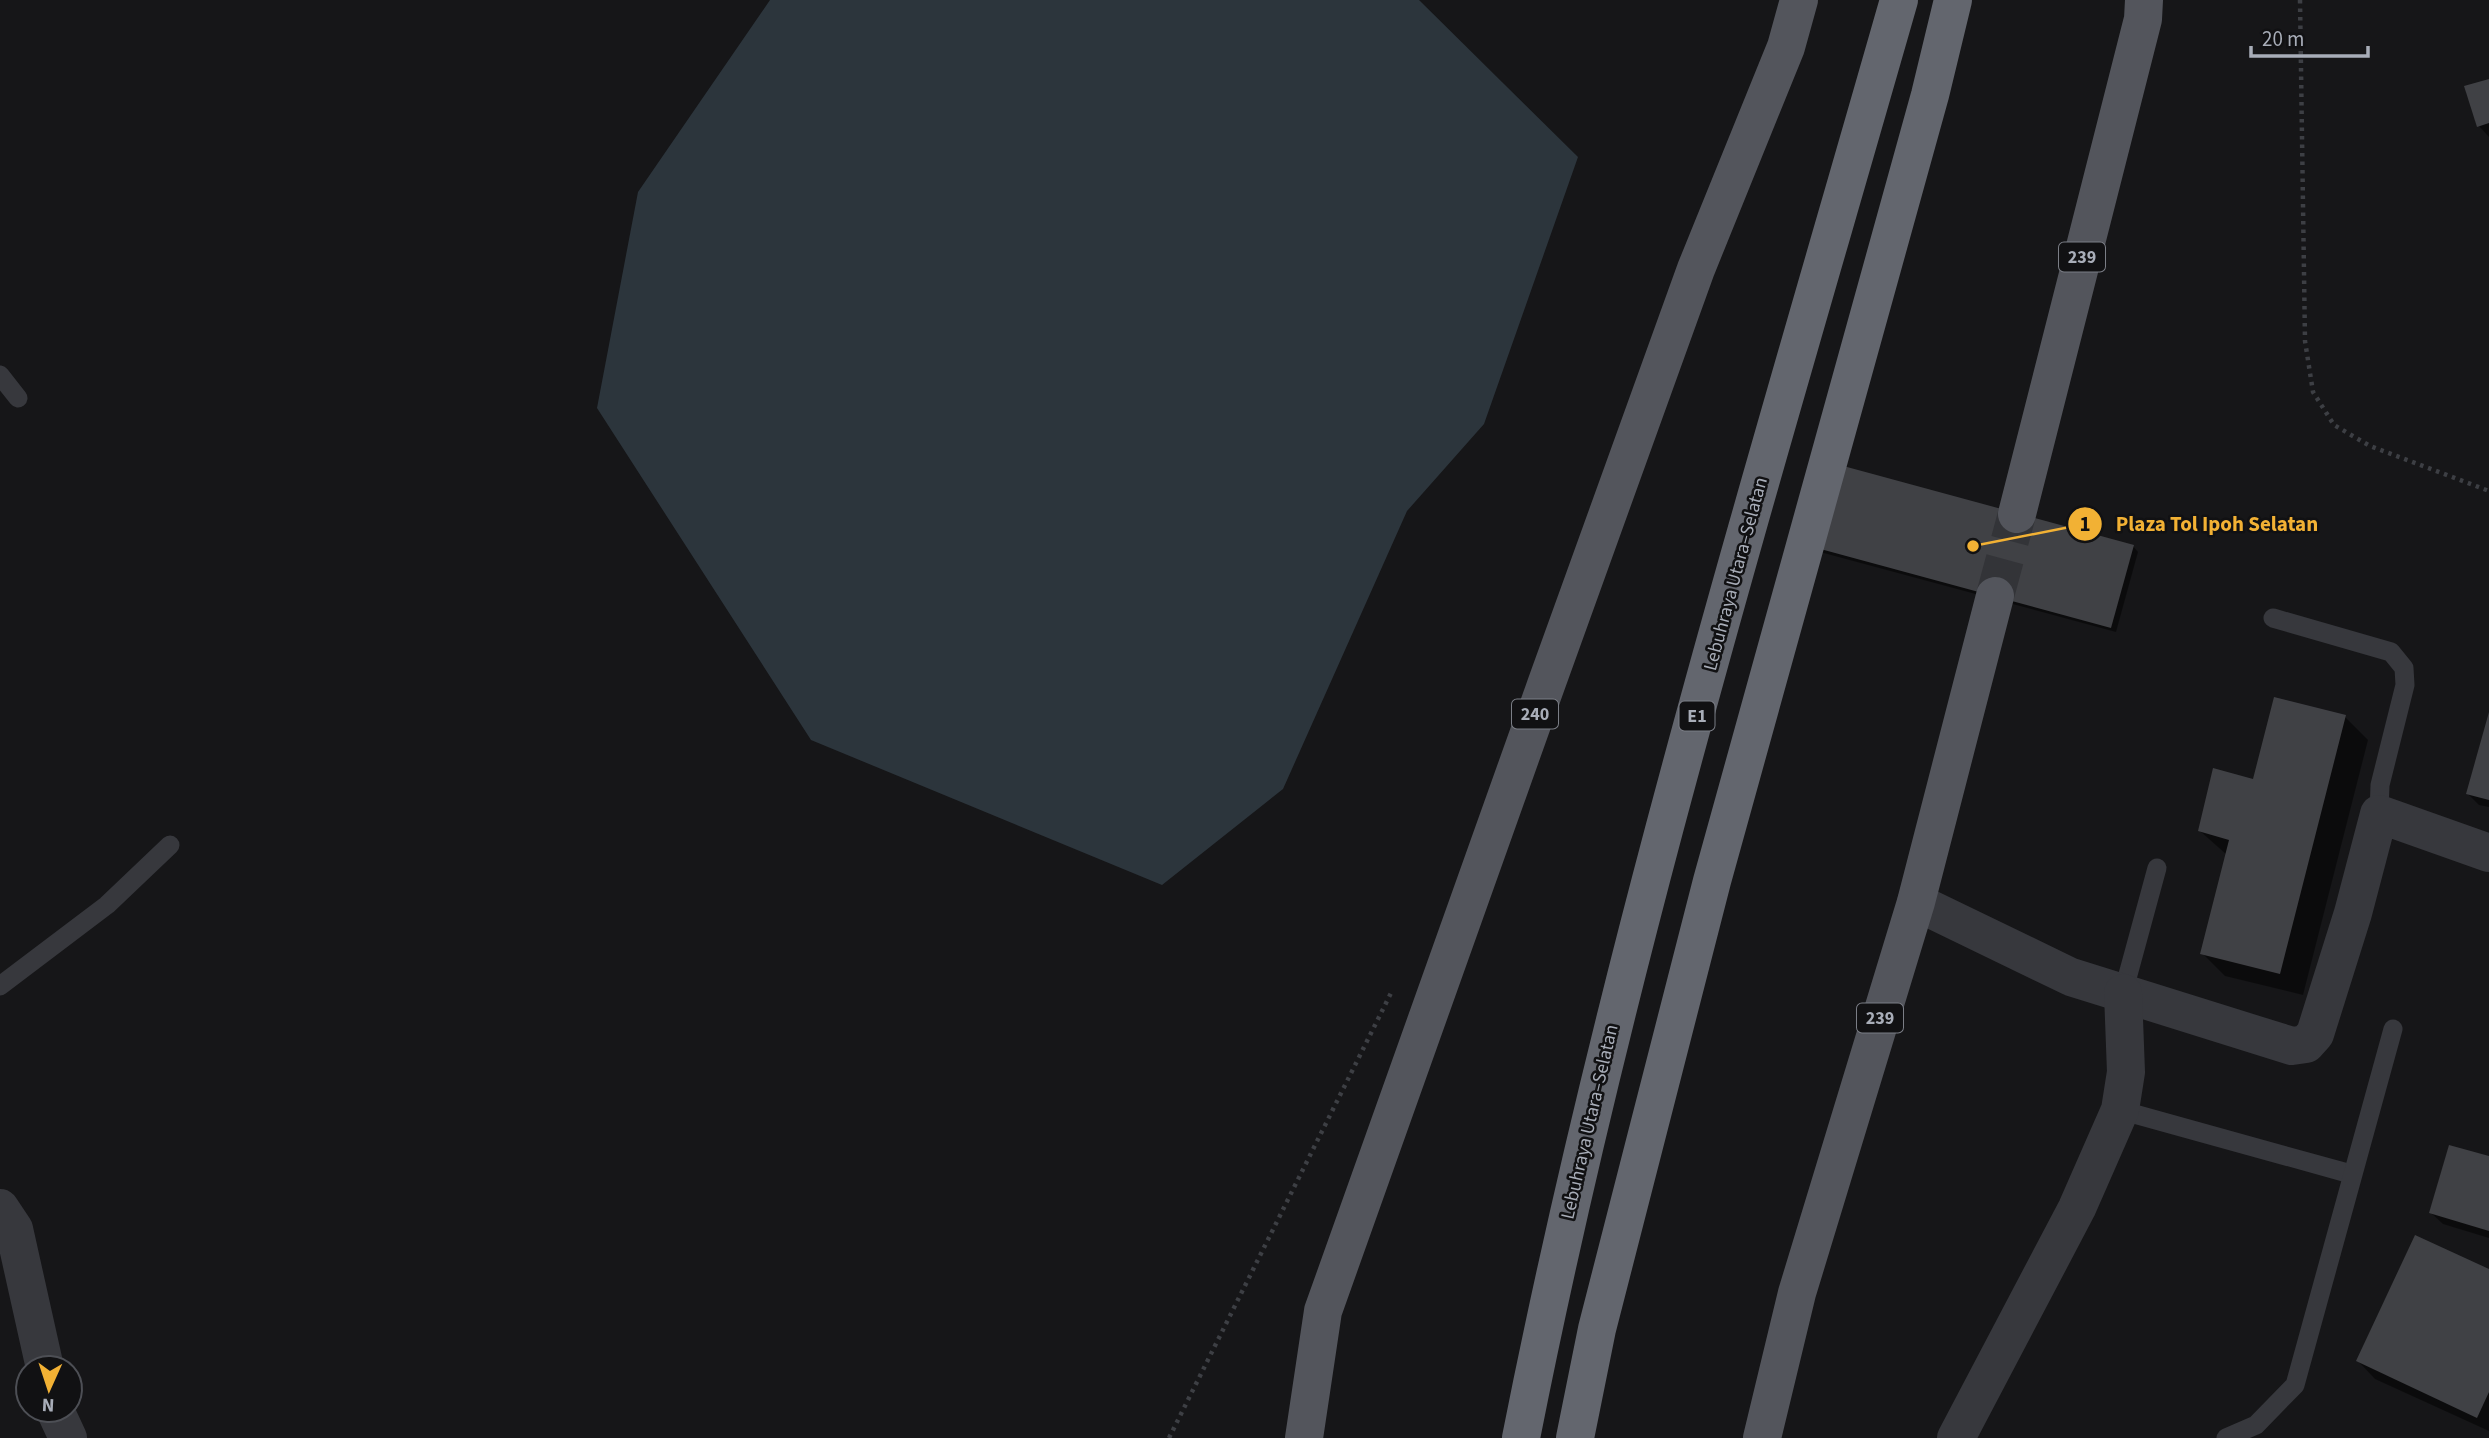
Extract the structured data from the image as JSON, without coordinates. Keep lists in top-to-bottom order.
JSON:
{
  "streets": {
    "highway": ["Lebuhraya Utara–Selatan", "E1"],
    "main road": ["239", "240"]
  },
  "places": ["Plaza Tol Ipoh Selatan"],
  "scale_bar": "20 m",
  "north": "bottom"
}
